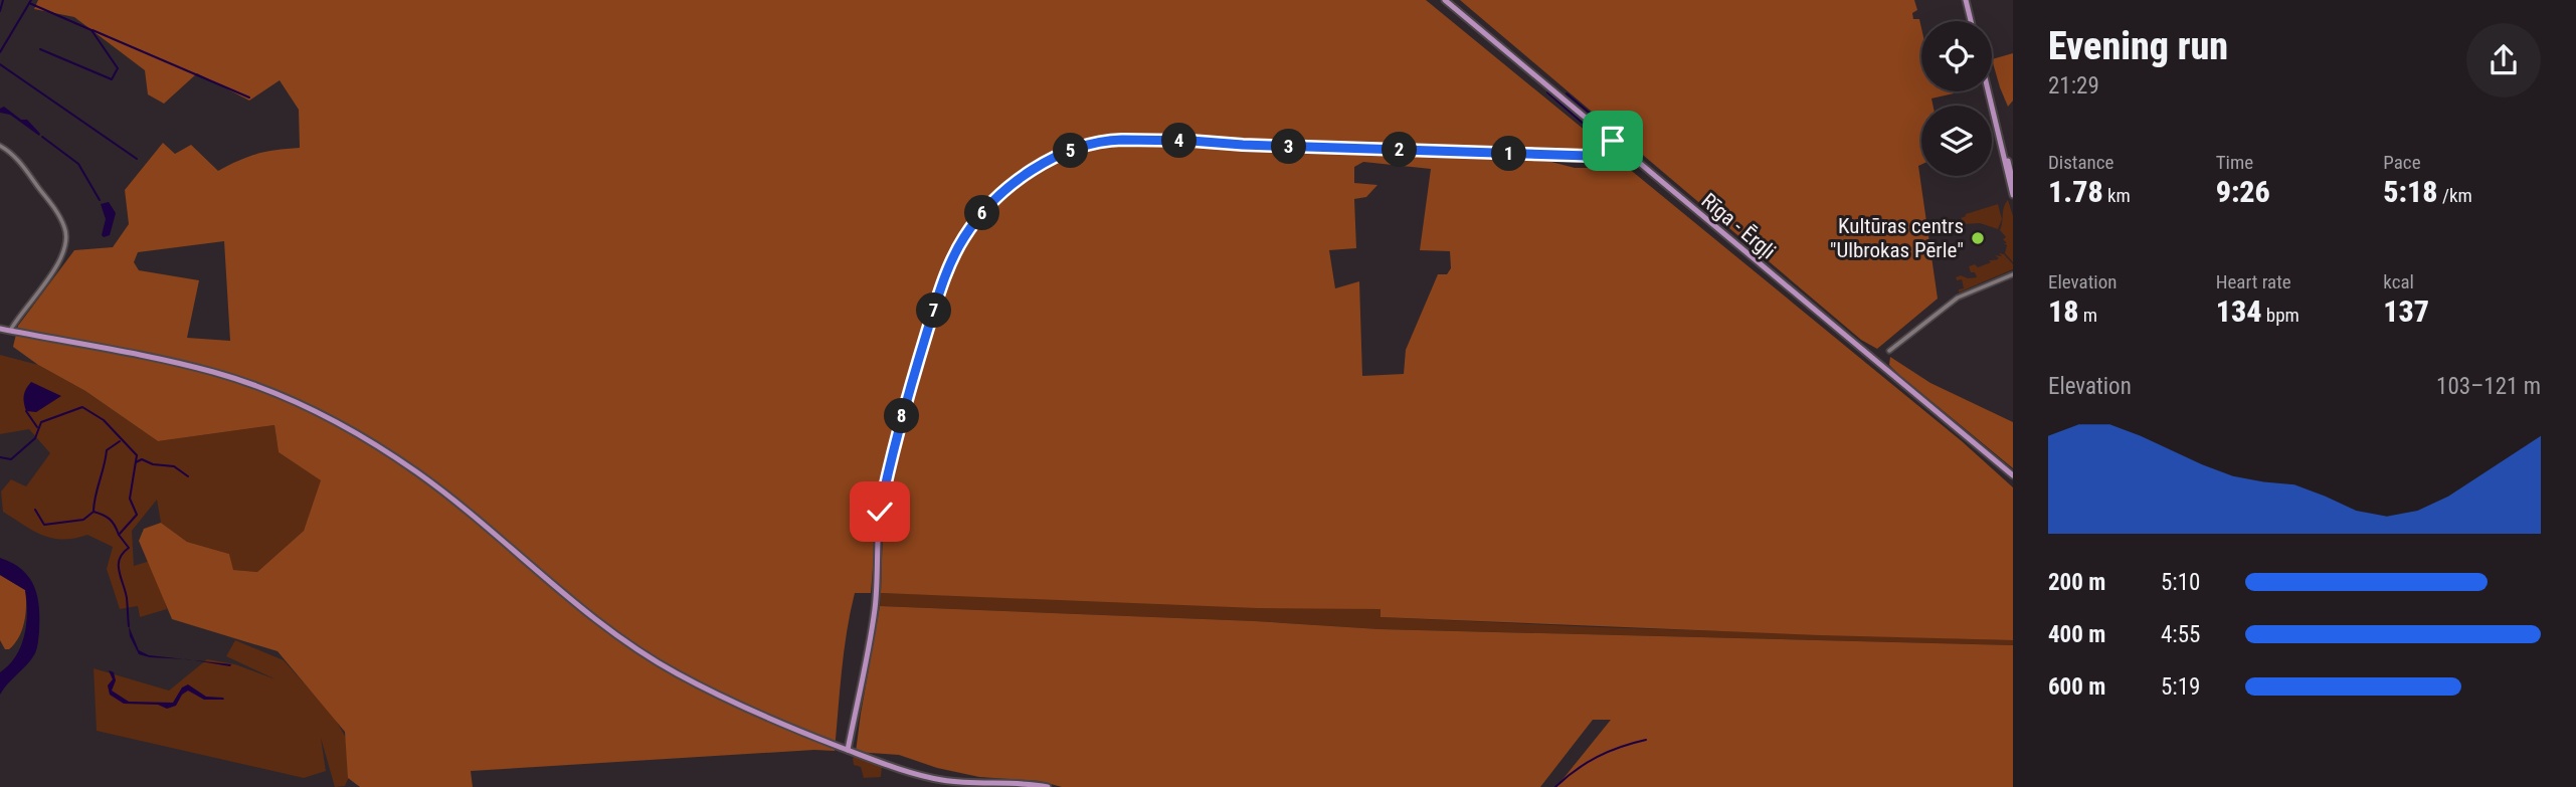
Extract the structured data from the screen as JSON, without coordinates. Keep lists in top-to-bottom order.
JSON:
{
  "streets": {
    "main road": ["Rīga - Ērgļi"]
  },
  "places": ["Kultūras centrs \"Ulbrokas Pērle\""],
  "page": {
    "heading": ["Evening run", "21:29"],
    "stats": [
      ["Distance", "1.78 km"],
      ["Time", "9:26"],
      ["Pace", "5:18 /km"],
      ["Elevation", "18 m"],
      ["Heart rate", "134 bpm"],
      ["kcal", "137"]
    ],
    "pins": [
      "4",
      "3",
      "2",
      "5",
      "1",
      "6",
      "7",
      "8"
    ],
    "chart": ["Elevation", "103–121 m"],
    "list": [
      {
        "name": "200 m",
        "note": "5:10"
      },
      {
        "name": "400 m",
        "note": "4:55"
      },
      {
        "name": "600 m",
        "note": "5:19"
      }
    ]
  }
}
